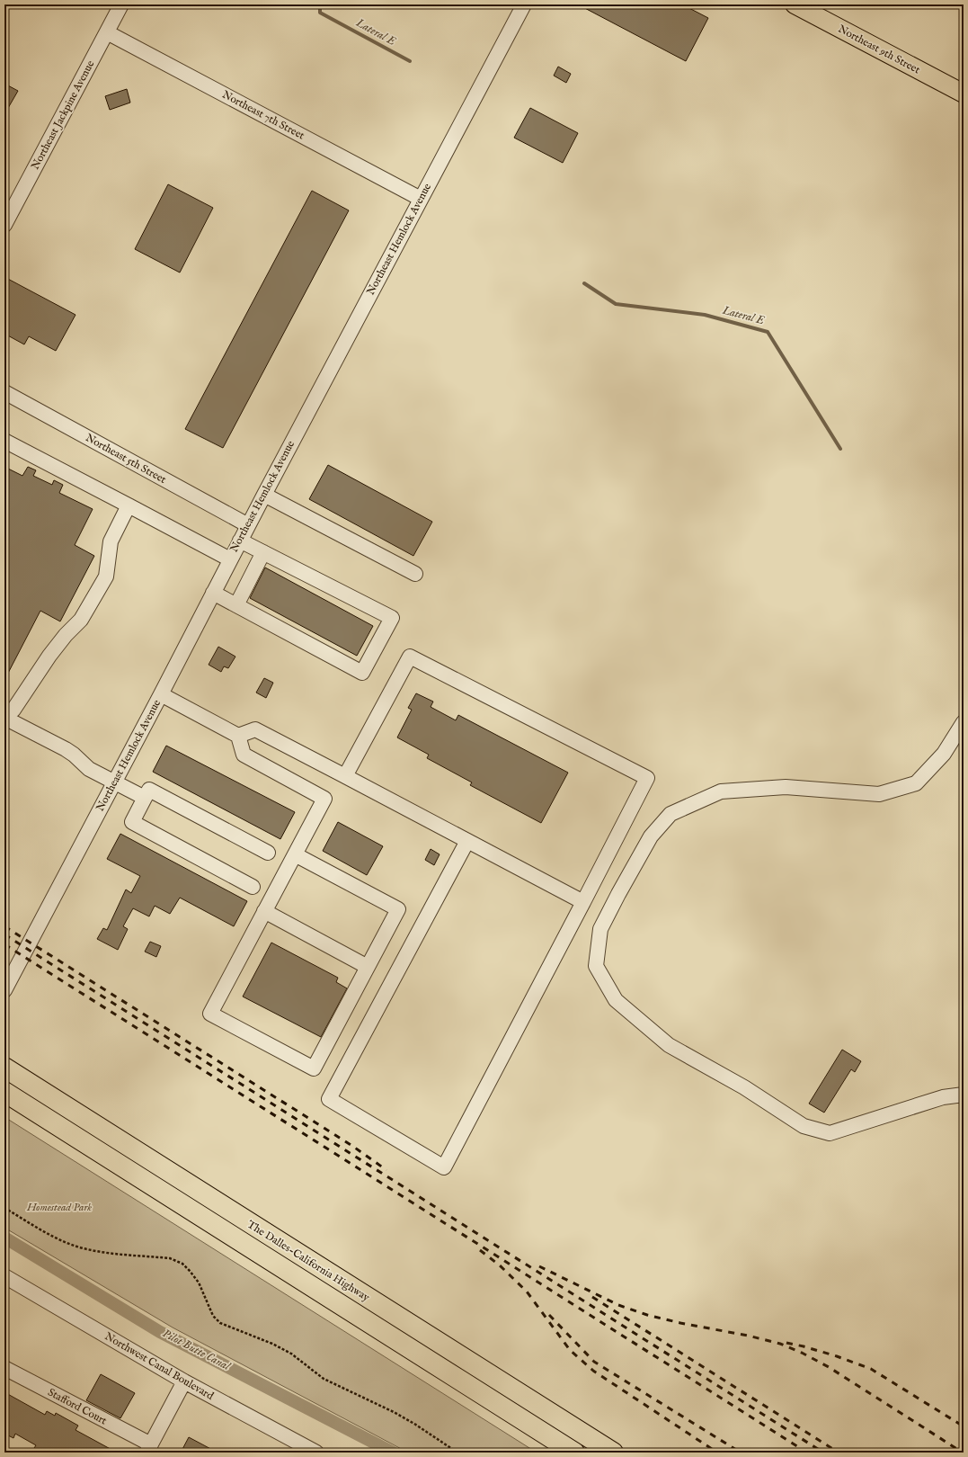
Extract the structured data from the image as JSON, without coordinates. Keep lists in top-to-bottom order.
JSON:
{
  "streets": {
    "highway": ["The Dalles-California Highway"],
    "main road": ["Northeast 9th Street"],
    "street": [
      "Northeast Jackpine Avenue",
      "Northeast 7th Street",
      "Northeast Hemlock Avenue",
      "Northeast 5th Street",
      "Northwest Canal Boulevard",
      "Stafford Court"
    ]
  },
  "crossings": [
    ["Northeast Jackpine Avenue", "Northeast 7th Street"],
    ["Northeast 7th Street", "Northeast Hemlock Avenue"],
    ["Northeast Hemlock Avenue", "Northeast 5th Street"]
  ],
  "water": ["Lateral E", "Pilot Butte Canal"],
  "parks": ["Homestead Park"]
}
